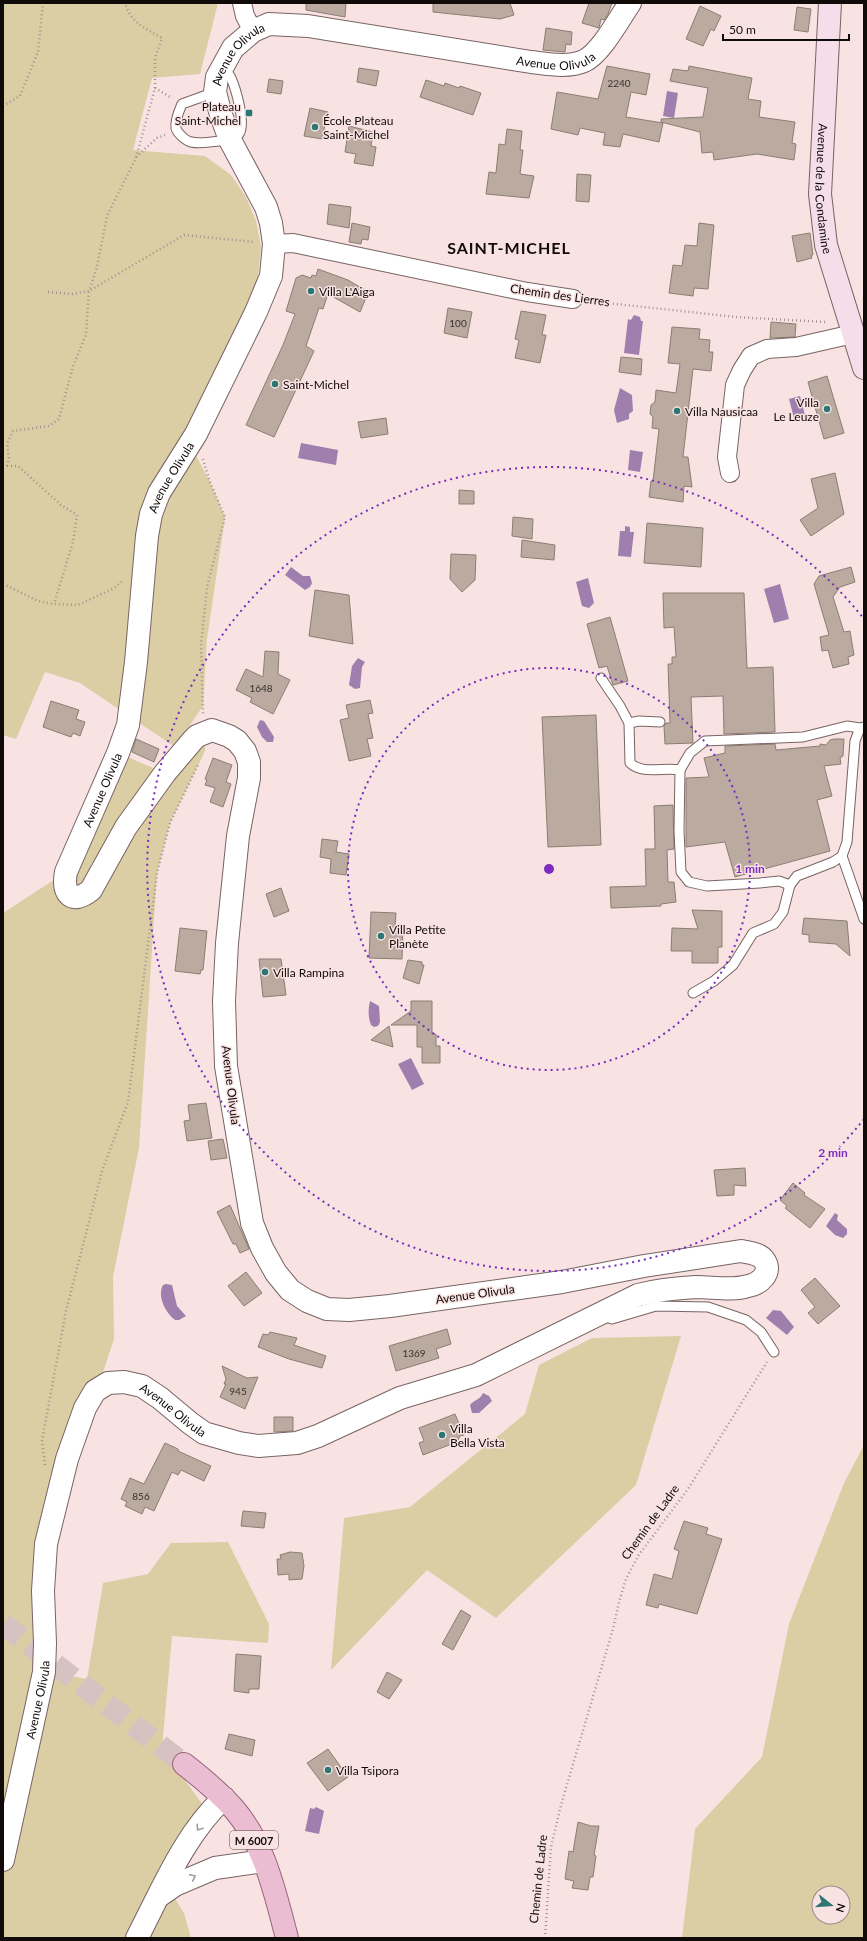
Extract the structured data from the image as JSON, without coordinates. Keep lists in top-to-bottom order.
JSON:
{
  "streets": {
    "main road": ["Avenue de la Condamine", "M 6007"],
    "street": ["Avenue Olivula", "Chemin des Lierres"],
    "path": ["Chemin de Ladre"]
  },
  "crossings": [
    ["Avenue Olivula", "Chemin des Lierres"],
    ["Avenue de la Condamine", "Chemin des Lierres"]
  ],
  "districts": ["SAINT-MICHEL"],
  "places": {
    "transit": ["Plateau Saint-Michel"],
    "other": [
      "École Plateau Saint-Michel",
      "Villa L'Aiga",
      "Saint-Michel",
      "Villa Le Leuze",
      "Villa Nausicaa",
      "Villa Petite Planète",
      "Villa Rampina",
      "Villa Bella Vista",
      "Villa Tsipora"
    ]
  },
  "house_numbers": [
    "2240",
    "100",
    "1648",
    "1369",
    "945",
    "856"
  ],
  "scale_bar": "50 m",
  "north": "right",
  "rings": ["1 min", "2 min"]
}
